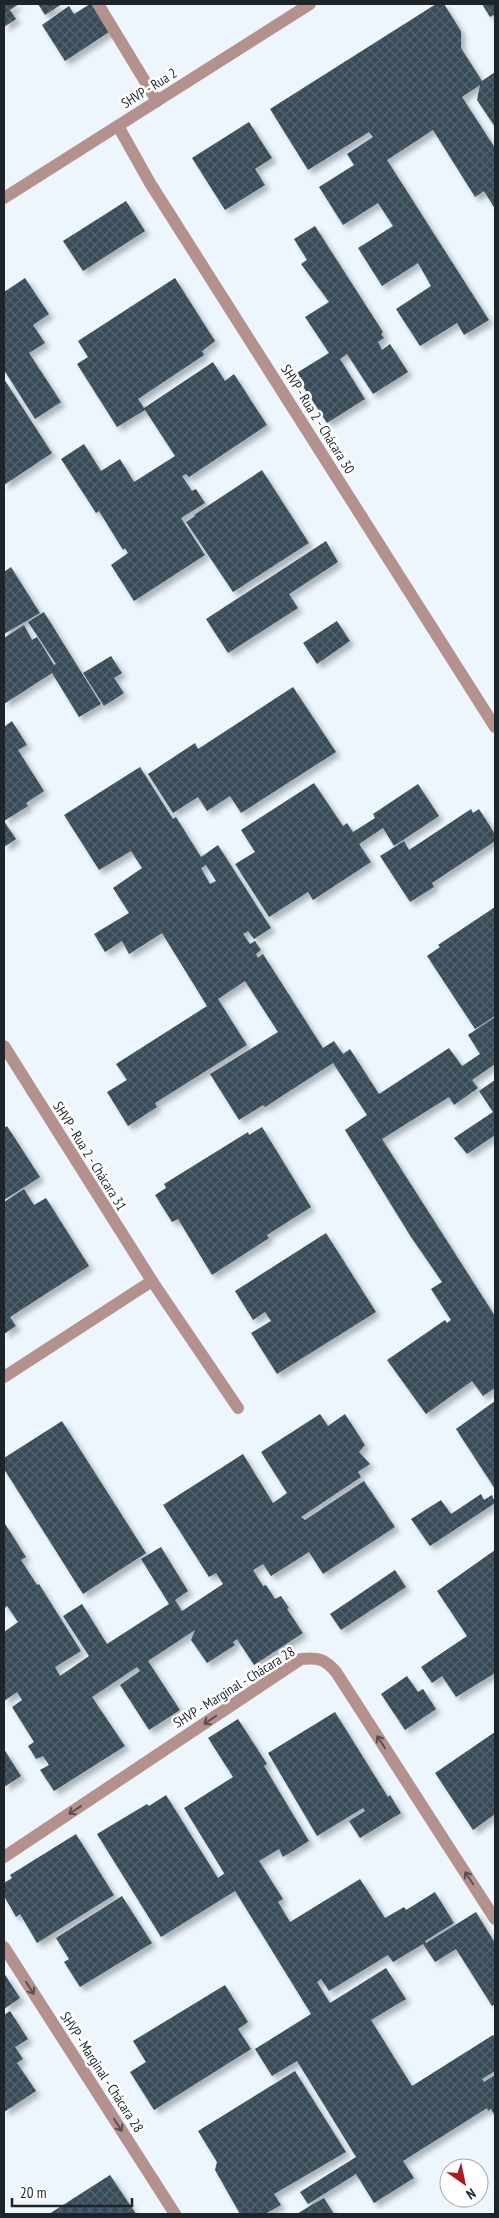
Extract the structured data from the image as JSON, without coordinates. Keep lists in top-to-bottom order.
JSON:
{
  "streets": {
    "street": [
      "SHVP - Rua 2",
      "SHVP - Rua 2 - Chácara 30",
      "SHVP - Rua 2 - Chácara 31",
      "SHVP - Marginal - Chácara 28"
    ]
  },
  "crossings": [
    ["SHVP - Rua 2", "SHVP - Rua 2 - Chácara 30"]
  ],
  "scale_bar": "20 m",
  "north": "bottom right"
}
